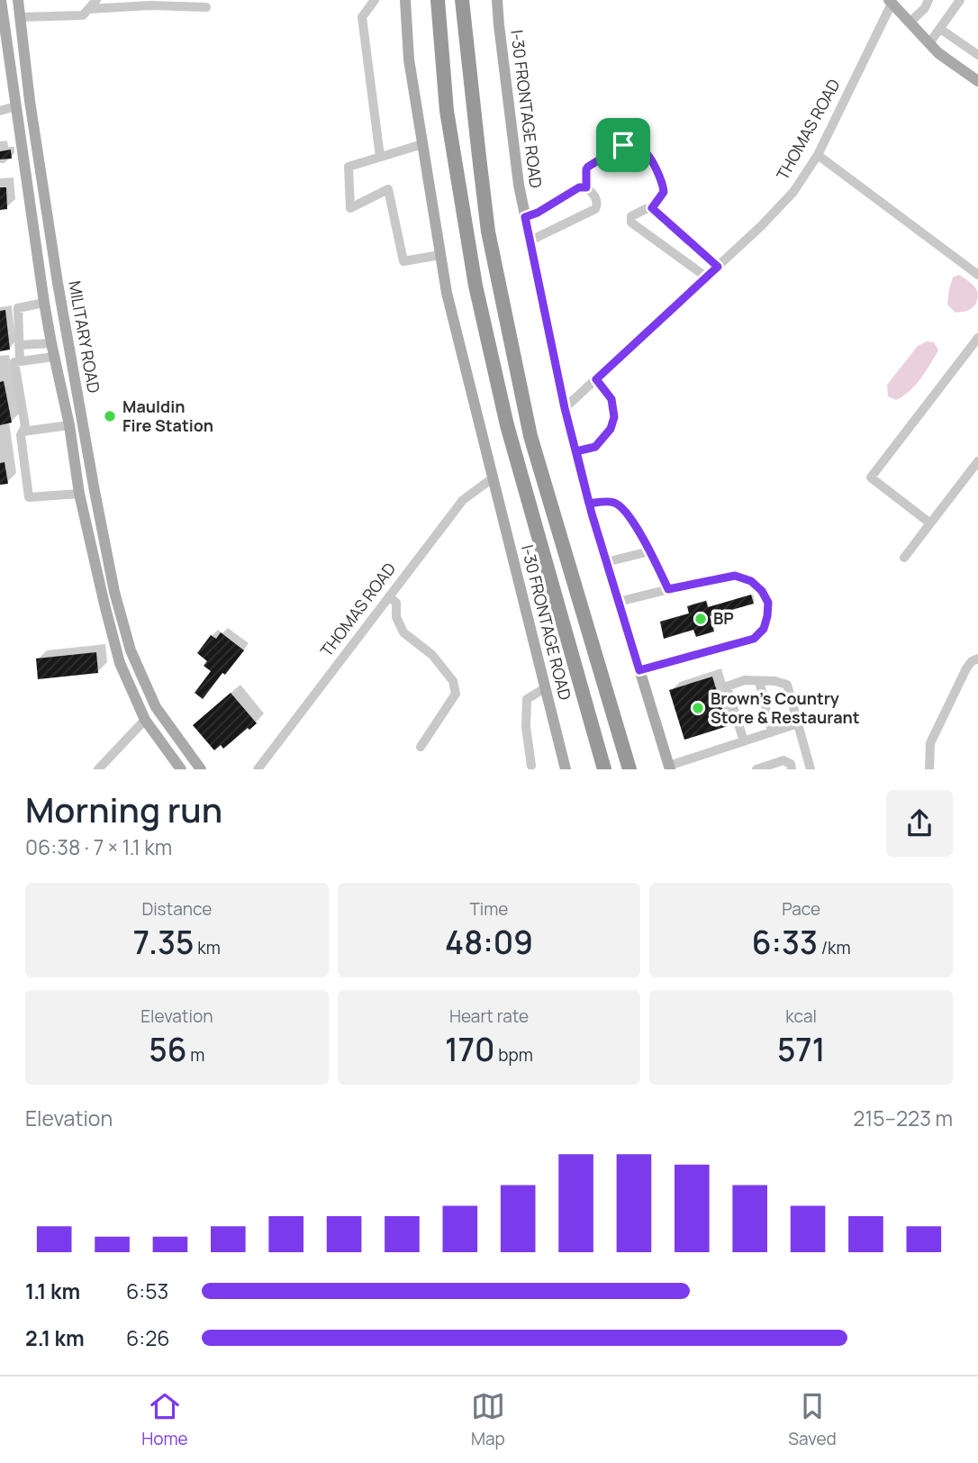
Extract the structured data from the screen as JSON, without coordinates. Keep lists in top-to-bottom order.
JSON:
{
  "streets": {
    "main road": ["I-30 FRONTAGE ROAD", "MILITARY ROAD"],
    "street": ["THOMAS ROAD"]
  },
  "crossings": [
    ["I-30 FRONTAGE ROAD", "THOMAS ROAD"]
  ],
  "places": ["Mauldin Fire Station", "BP", "Brown's Country Store & Restaurant"],
  "page": {
    "heading": ["Morning run", "06:38 · 7 × 1.1 km"],
    "stats": [
      ["Distance", "7.35 km"],
      ["Time", "48:09"],
      ["Pace", "6:33 /km"],
      ["Elevation", "56 m"],
      ["Heart rate", "170 bpm"],
      ["kcal", "571"]
    ],
    "chart": ["Elevation", "215–223 m"],
    "list": [
      {
        "name": "1.1 km",
        "note": "6:53"
      },
      {
        "name": "2.1 km",
        "note": "6:26"
      }
    ],
    "tabs": ["Home", "Map", "Saved"]
  }
}
